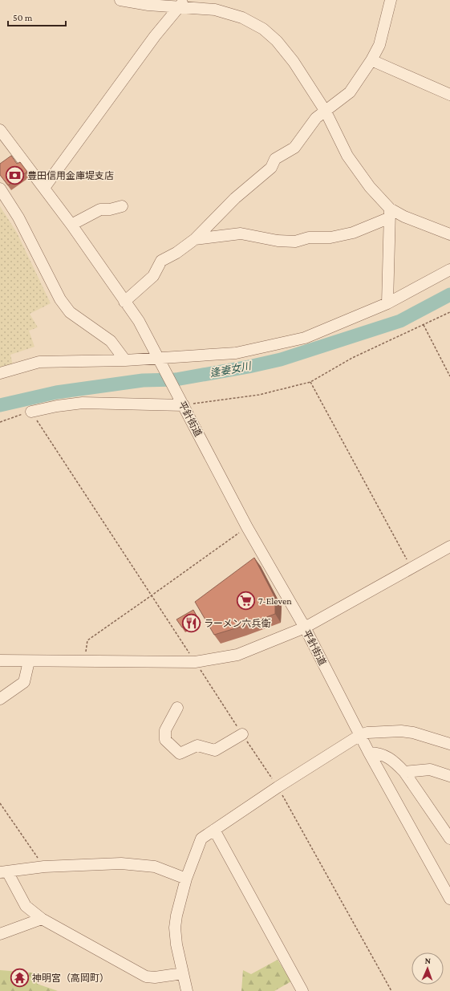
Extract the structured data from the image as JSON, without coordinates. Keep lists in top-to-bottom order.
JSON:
{
  "streets": {
    "street": ["平針街道"]
  },
  "water": ["逢妻女川"],
  "places": {
    "bank": ["豊田信用金庫堤支店"],
    "supermarket": ["7-Eleven"],
    "restaurant": ["ラーメン六兵衛"],
    "temple": ["神明宮（高岡町）"]
  },
  "scale_bar": "50 m",
  "north": "top"
}
